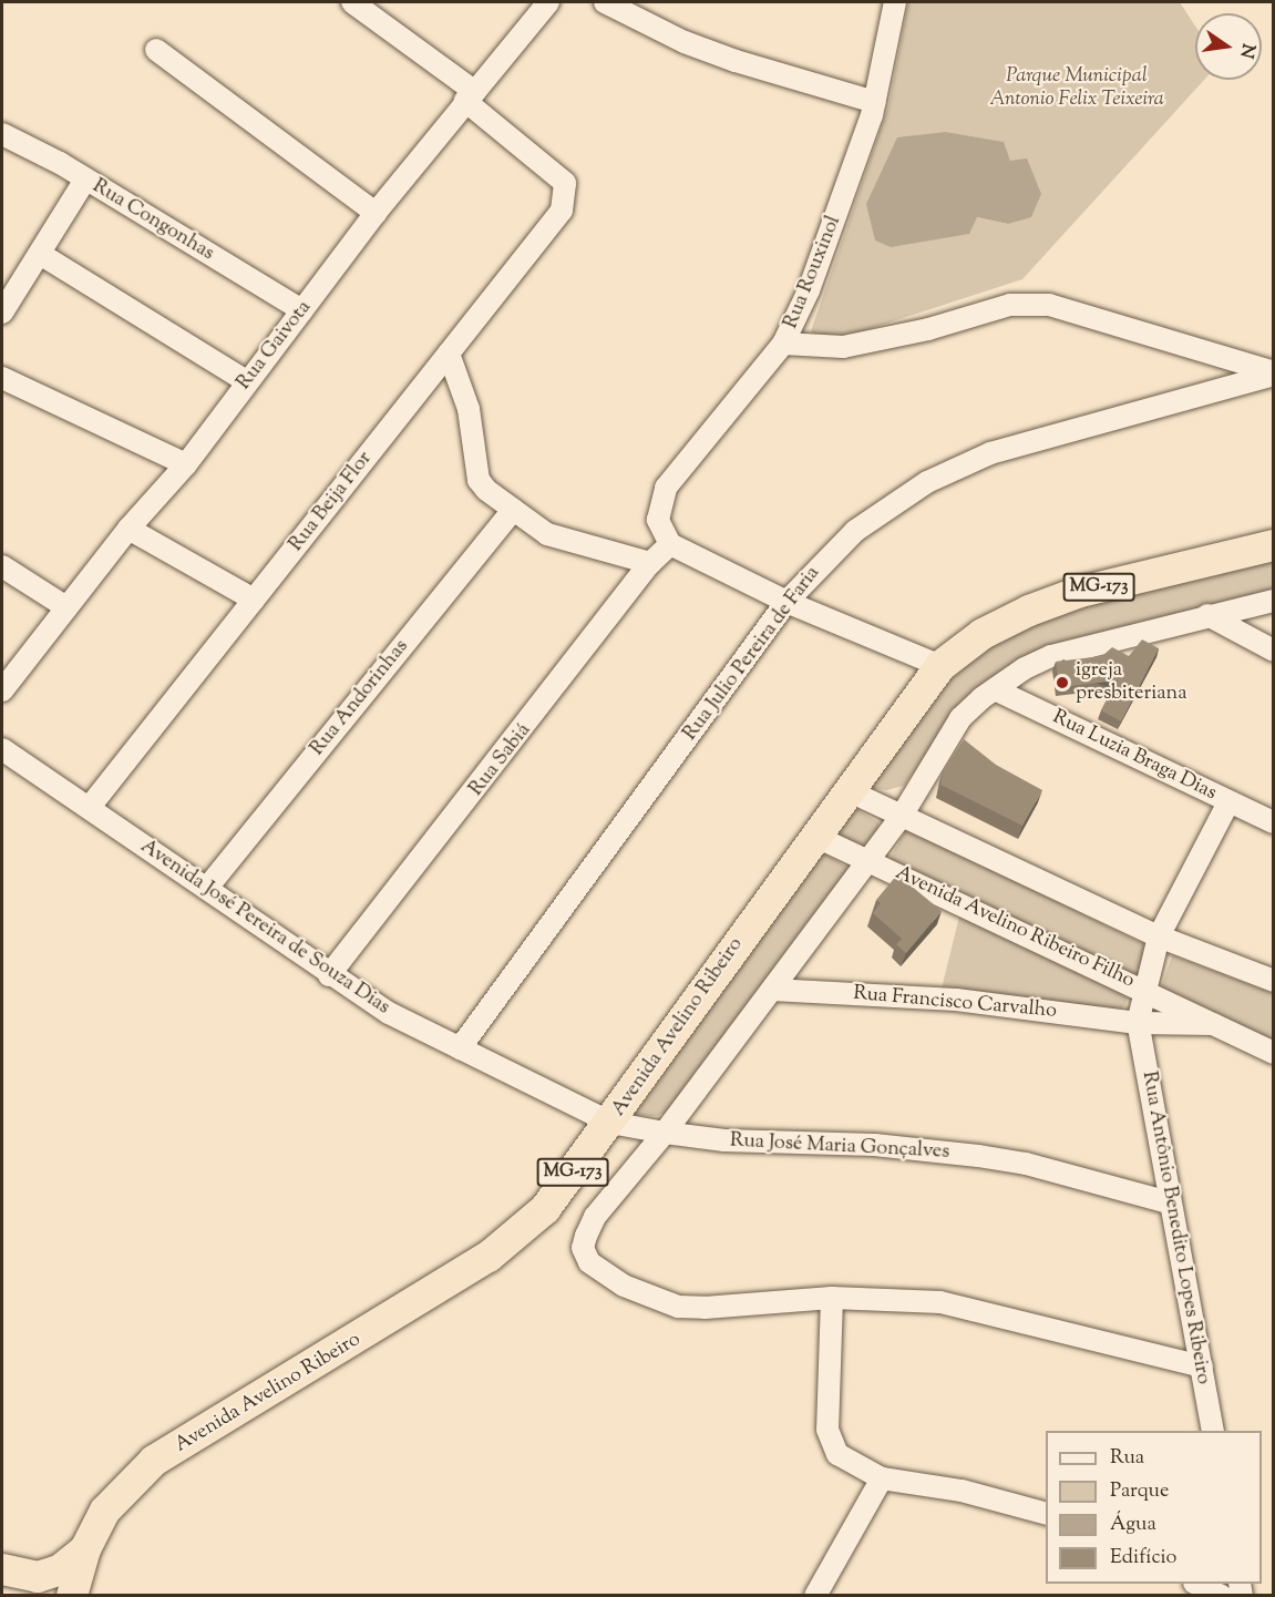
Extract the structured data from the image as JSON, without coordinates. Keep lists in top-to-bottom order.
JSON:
{
  "streets": {
    "highway": ["MG-173", "Avenida Avelino Ribeiro"],
    "street": [
      "Rua Congonhas",
      "Rua Rouxinol",
      "Rua Gaivota",
      "Rua Beija Flor",
      "Rua Julio Pereira de Faria",
      "Rua Andorinhas",
      "Rua Luzia Braga Dias",
      "Rua Sabiá",
      "Avenida José Pereira de Souza Dias",
      "Avenida Avelino Ribeiro Filho",
      "Rua Francisco Carvalho",
      "Rua José Maria Gonçalves",
      "Rua Antônio Benedito Lopes Ribeiro"
    ]
  },
  "crossings": [
    ["Rua Congonhas", "Rua Gaivota"],
    ["Rua Rouxinol", "Rua Sabiá"],
    ["Rua Gaivota", "Rua Beija Flor"],
    ["Rua Beija Flor", "Avenida José Pereira de Souza Dias"],
    ["MG-173", "Avenida Avelino Ribeiro"],
    ["Rua Julio Pereira de Faria", "Avenida José Pereira de Souza Dias"],
    ["Rua Andorinhas", "Avenida José Pereira de Souza Dias"],
    ["Rua Luzia Braga Dias", "Rua Antônio Benedito Lopes Ribeiro"],
    ["Rua Sabiá", "Avenida José Pereira de Souza Dias"],
    ["Avenida José Pereira de Souza Dias", "Avenida Avelino Ribeiro"],
    ["Avenida José Pereira de Souza Dias", "Rua José Maria Gonçalves"],
    ["Avenida Avelino Ribeiro Filho", "Rua Francisco Carvalho"],
    ["Avenida Avelino Ribeiro Filho", "Avenida Avelino Ribeiro"],
    ["Avenida Avelino Ribeiro Filho", "Rua Antônio Benedito Lopes Ribeiro"],
    ["Rua Francisco Carvalho", "Rua Antônio Benedito Lopes Ribeiro"],
    ["Avenida Avelino Ribeiro", "Rua José Maria Gonçalves"],
    ["Rua José Maria Gonçalves", "Rua Antônio Benedito Lopes Ribeiro"]
  ],
  "parks": ["Parque Municipal Antonio Felix Teixeira"],
  "places": ["igreja presbiteriana"],
  "legend": [
    "Rua",
    "Parque",
    "Água",
    "Edifício"
  ],
  "north": "right"
}
